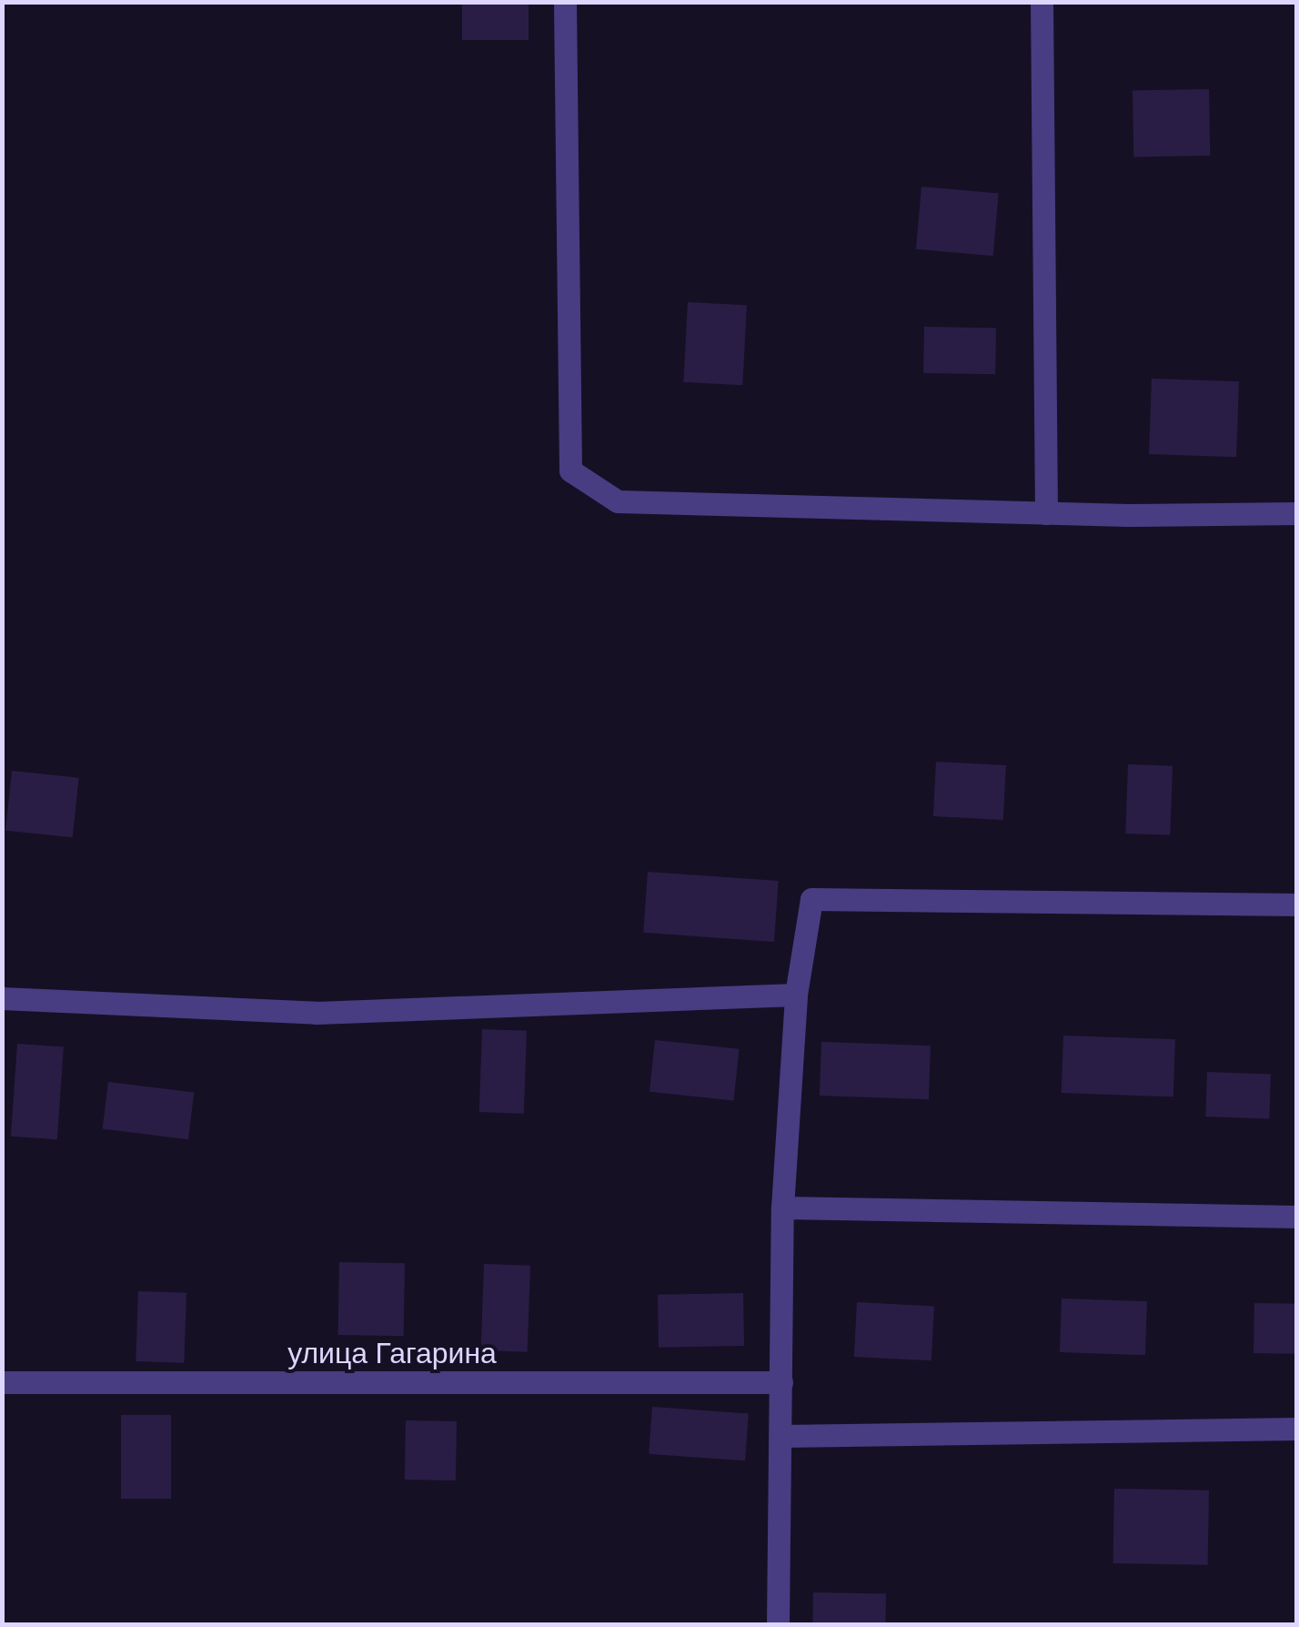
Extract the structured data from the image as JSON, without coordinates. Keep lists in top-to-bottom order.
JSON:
{
  "streets": {
    "street": ["улица Гагарина"]
  }
}
